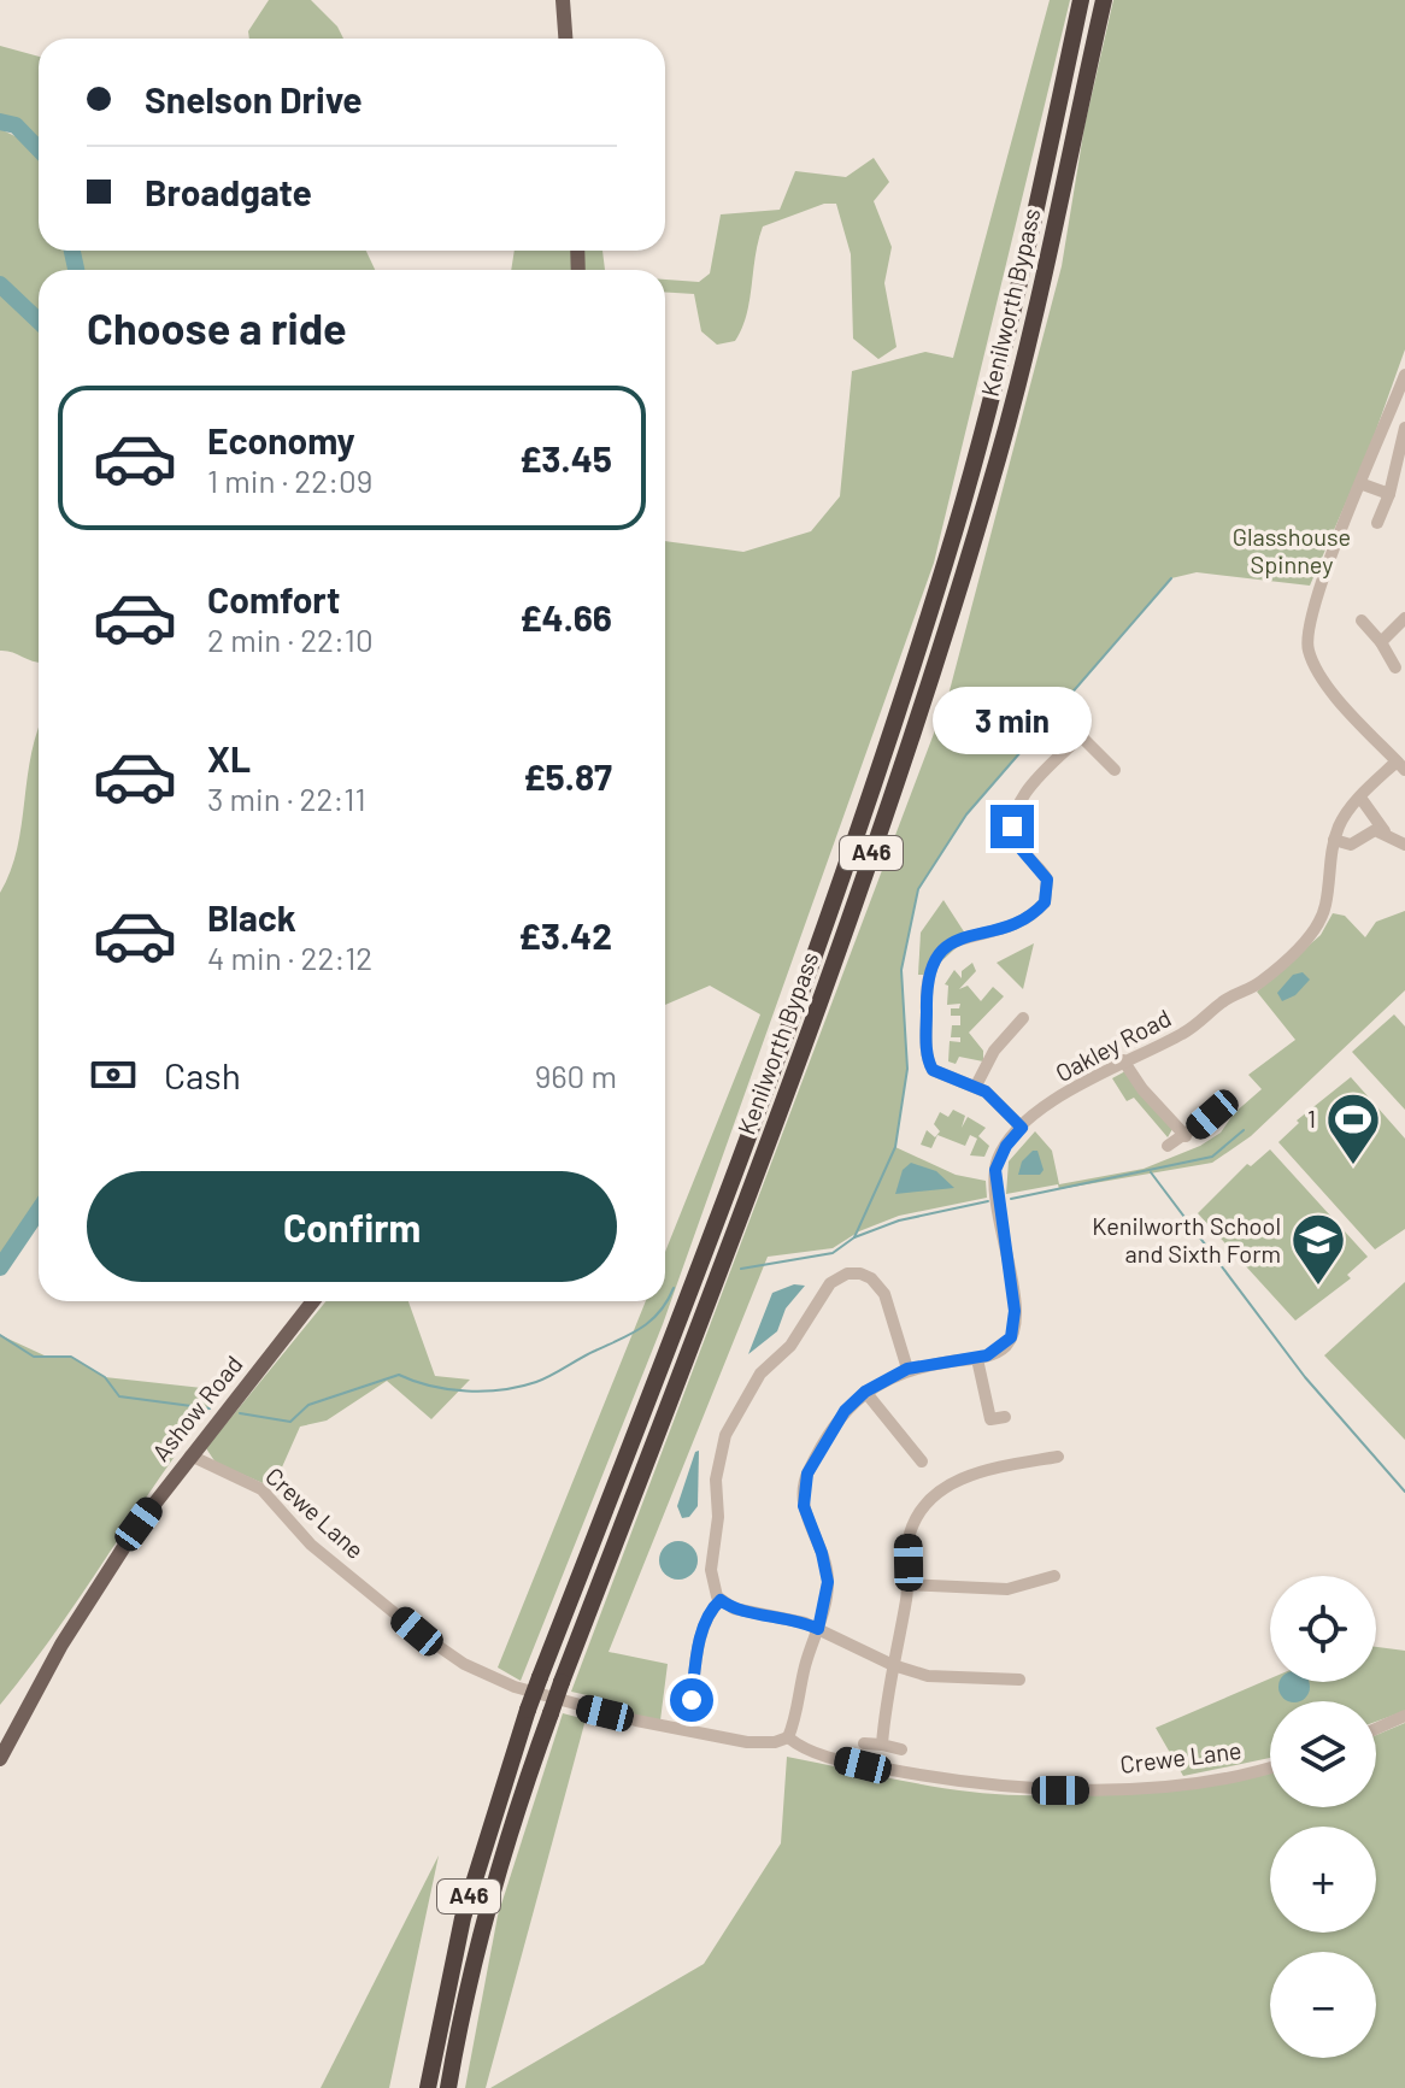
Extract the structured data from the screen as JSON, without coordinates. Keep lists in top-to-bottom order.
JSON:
{
  "streets": {
    "highway": ["Kenilworth Bypass", "A46"],
    "main road": ["Ashow Road"],
    "street": ["Oakley Road", "Crewe Lane"]
  },
  "crossings": [
    ["Ashow Road", "Crewe Lane"]
  ],
  "parks": ["Glasshouse Spinney"],
  "places": {
    "sports": ["1"],
    "school or university": ["Kenilworth School and Sixth Form"]
  },
  "page": {
    "banner": ["Snelson Drive", "Broadgate"],
    "heading": "Choose a ride",
    "list": [
      {
        "name": "Economy",
        "note": "1 min · 22:09",
        "value": "£3.45"
      },
      {
        "name": "Comfort",
        "note": "2 min · 22:10",
        "value": "£4.66"
      },
      {
        "name": "XL",
        "note": "3 min · 22:11",
        "value": "£5.87"
      },
      {
        "name": "Black",
        "note": "4 min · 22:12",
        "value": "£3.42"
      }
    ],
    "bubble": "3 min",
    "pay": ["Cash", "960 m"],
    "buttons": "Confirm",
    "map_buttons": ["+", "−"]
  }
}
